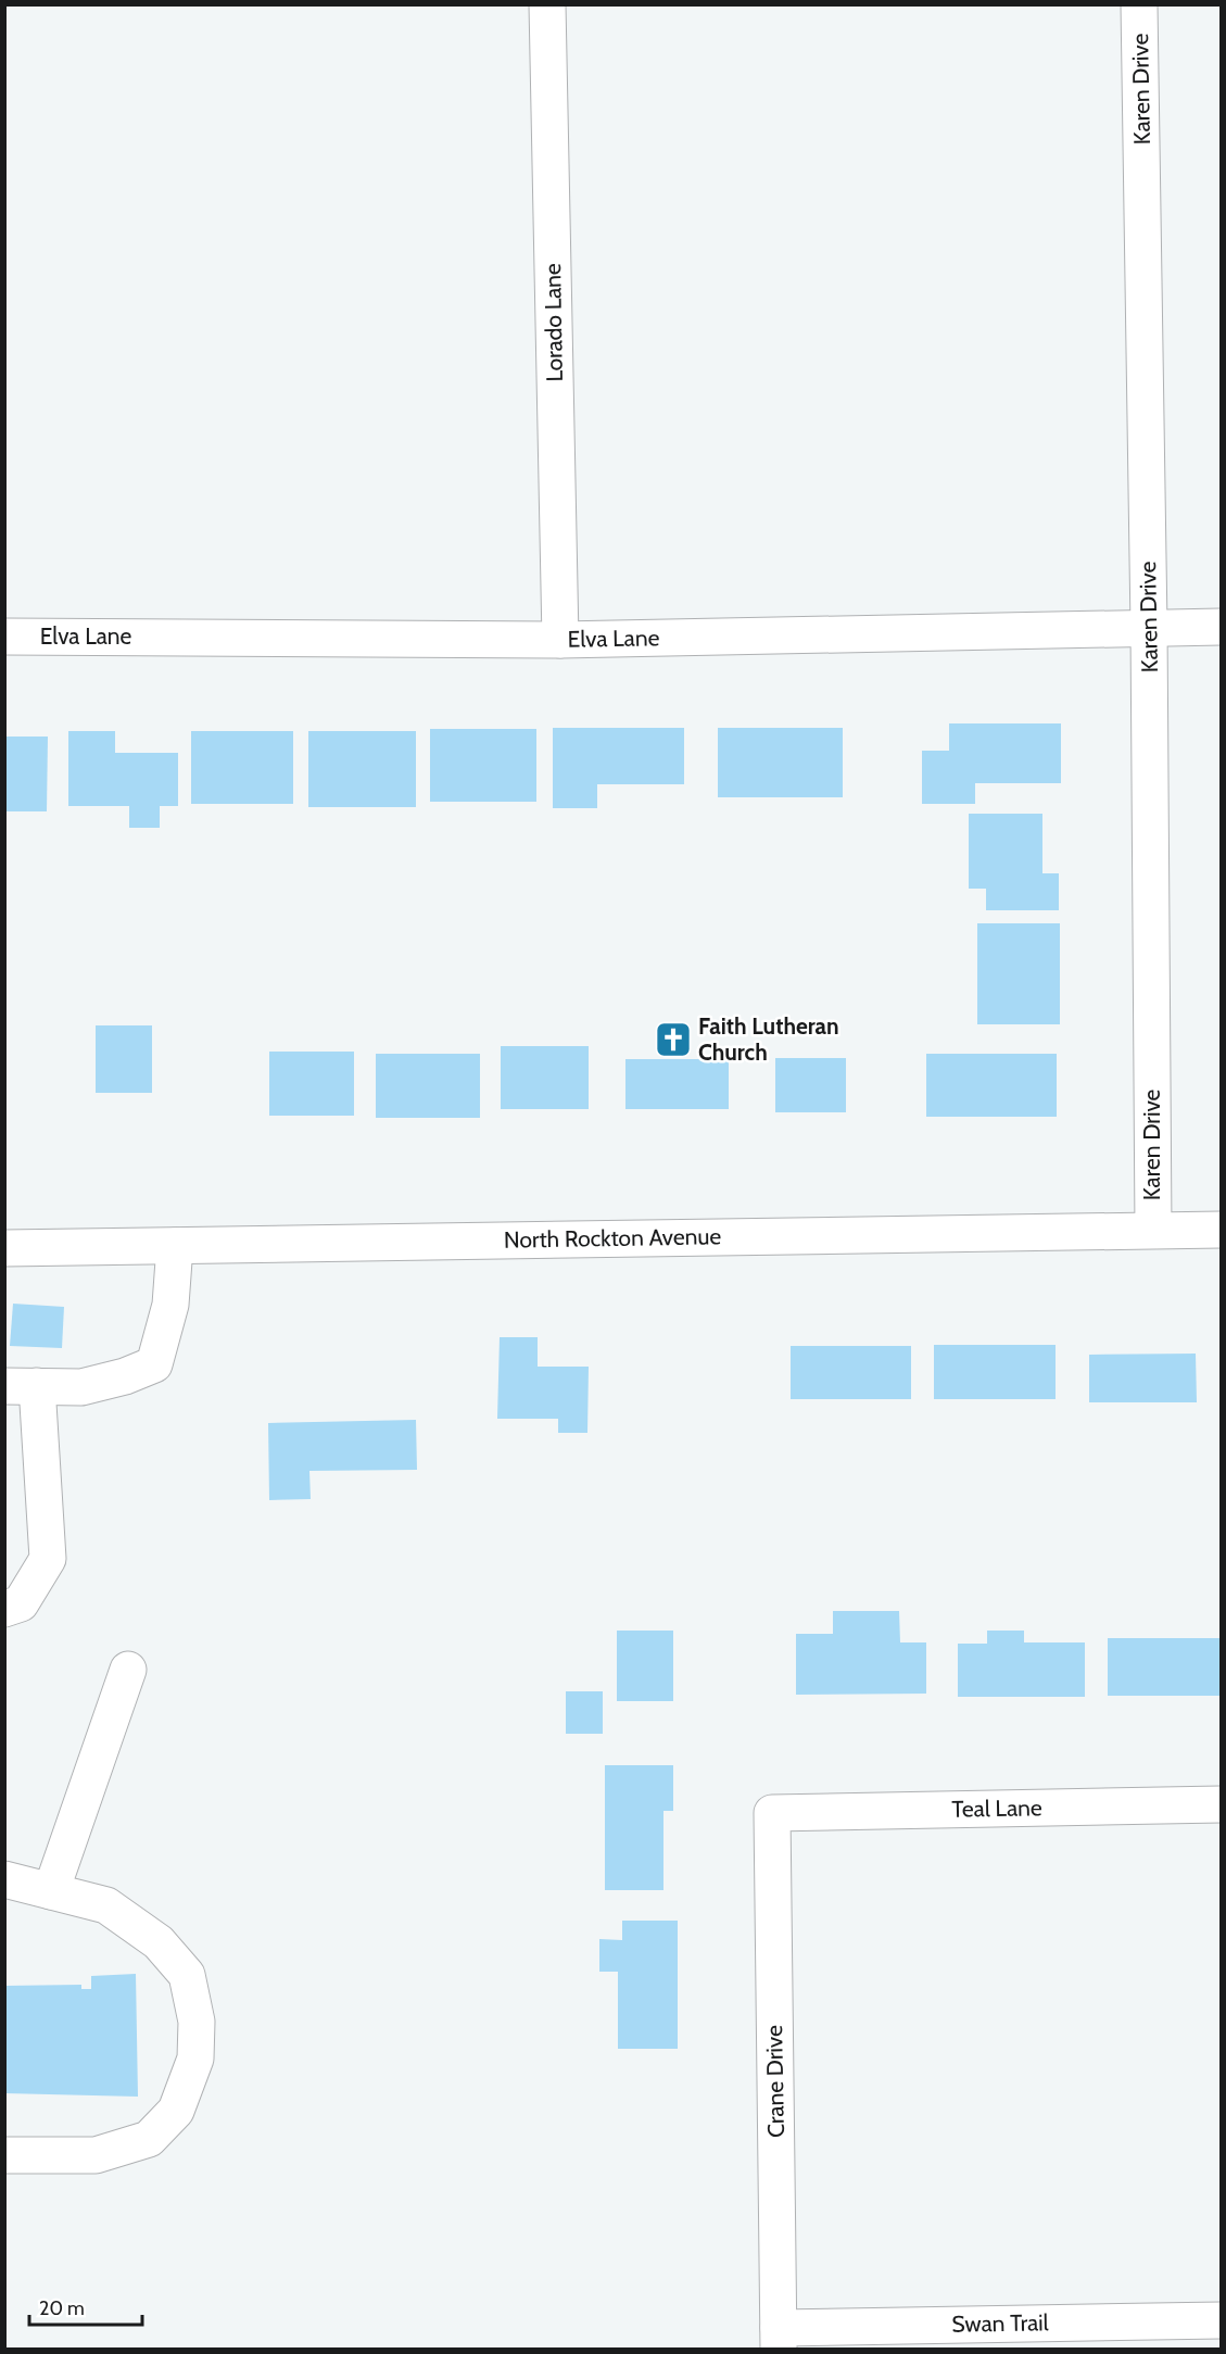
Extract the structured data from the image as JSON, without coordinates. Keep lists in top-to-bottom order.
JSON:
{
  "streets": {
    "street": [
      "Karen Drive",
      "Lorado Lane",
      "Elva Lane",
      "North Rockton Avenue",
      "Teal Lane",
      "Crane Drive",
      "Swan Trail"
    ]
  },
  "crossings": [
    ["Karen Drive", "Elva Lane"],
    ["Karen Drive", "North Rockton Avenue"],
    ["Lorado Lane", "Elva Lane"],
    ["Teal Lane", "Crane Drive"],
    ["Crane Drive", "Swan Trail"]
  ],
  "places": {
    "church": ["Faith Lutheran Church"]
  },
  "scale_bar": "20 m"
}
